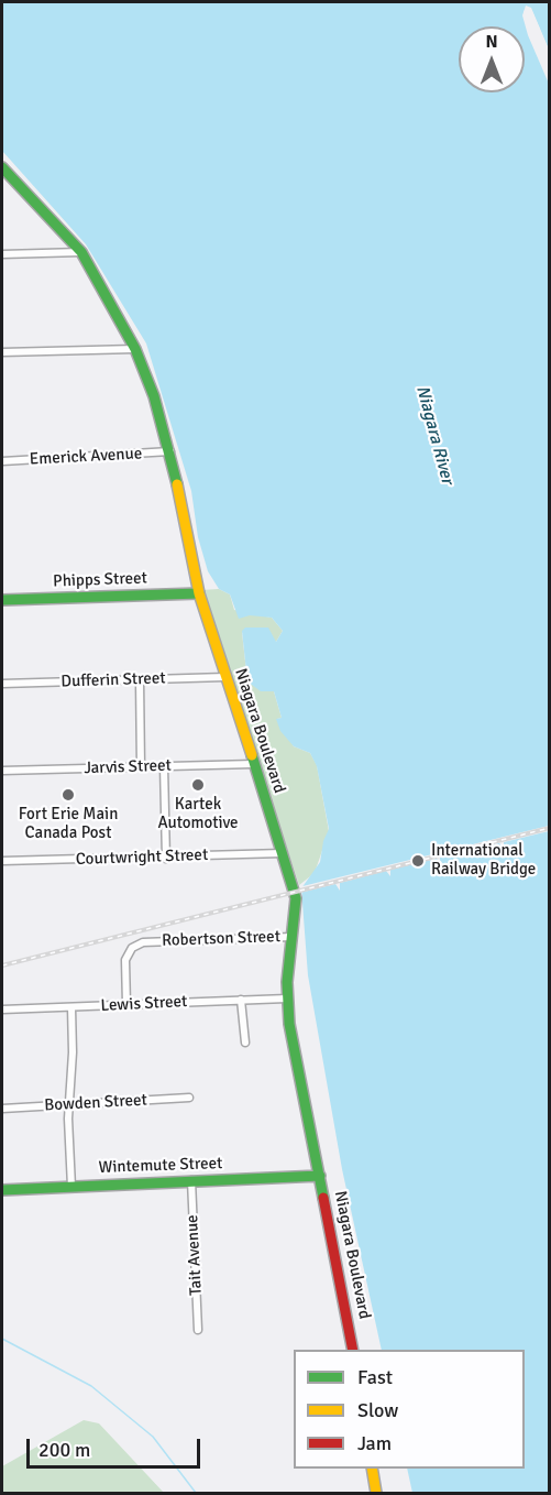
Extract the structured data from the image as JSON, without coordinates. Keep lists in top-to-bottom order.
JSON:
{
  "streets": {
    "main road": ["Phipps Street", "Niagara Boulevard", "Wintemute Street"],
    "street": [
      "Emerick Avenue",
      "Dufferin Street",
      "Jarvis Street",
      "Courtwright Street",
      "Robertson Street",
      "Lewis Street",
      "Bowden Street",
      "Tait Avenue"
    ]
  },
  "crossings": [
    ["Emerick Avenue", "Niagara Boulevard"],
    ["Phipps Street", "Niagara Boulevard"],
    ["Dufferin Street", "Niagara Boulevard"],
    ["Niagara Boulevard", "Jarvis Street"],
    ["Niagara Boulevard", "Courtwright Street"],
    ["Niagara Boulevard", "Robertson Street"],
    ["Niagara Boulevard", "Lewis Street"],
    ["Niagara Boulevard", "Wintemute Street"],
    ["Robertson Street", "Lewis Street"],
    ["Wintemute Street", "Tait Avenue"]
  ],
  "water": ["Niagara River"],
  "places": ["Kartek Automotive", "Fort Erie Main Canada Post", "International Railway Bridge"],
  "legend": ["Fast", "Slow", "Jam"],
  "scale_bar": "200 m",
  "north": "top"
}
